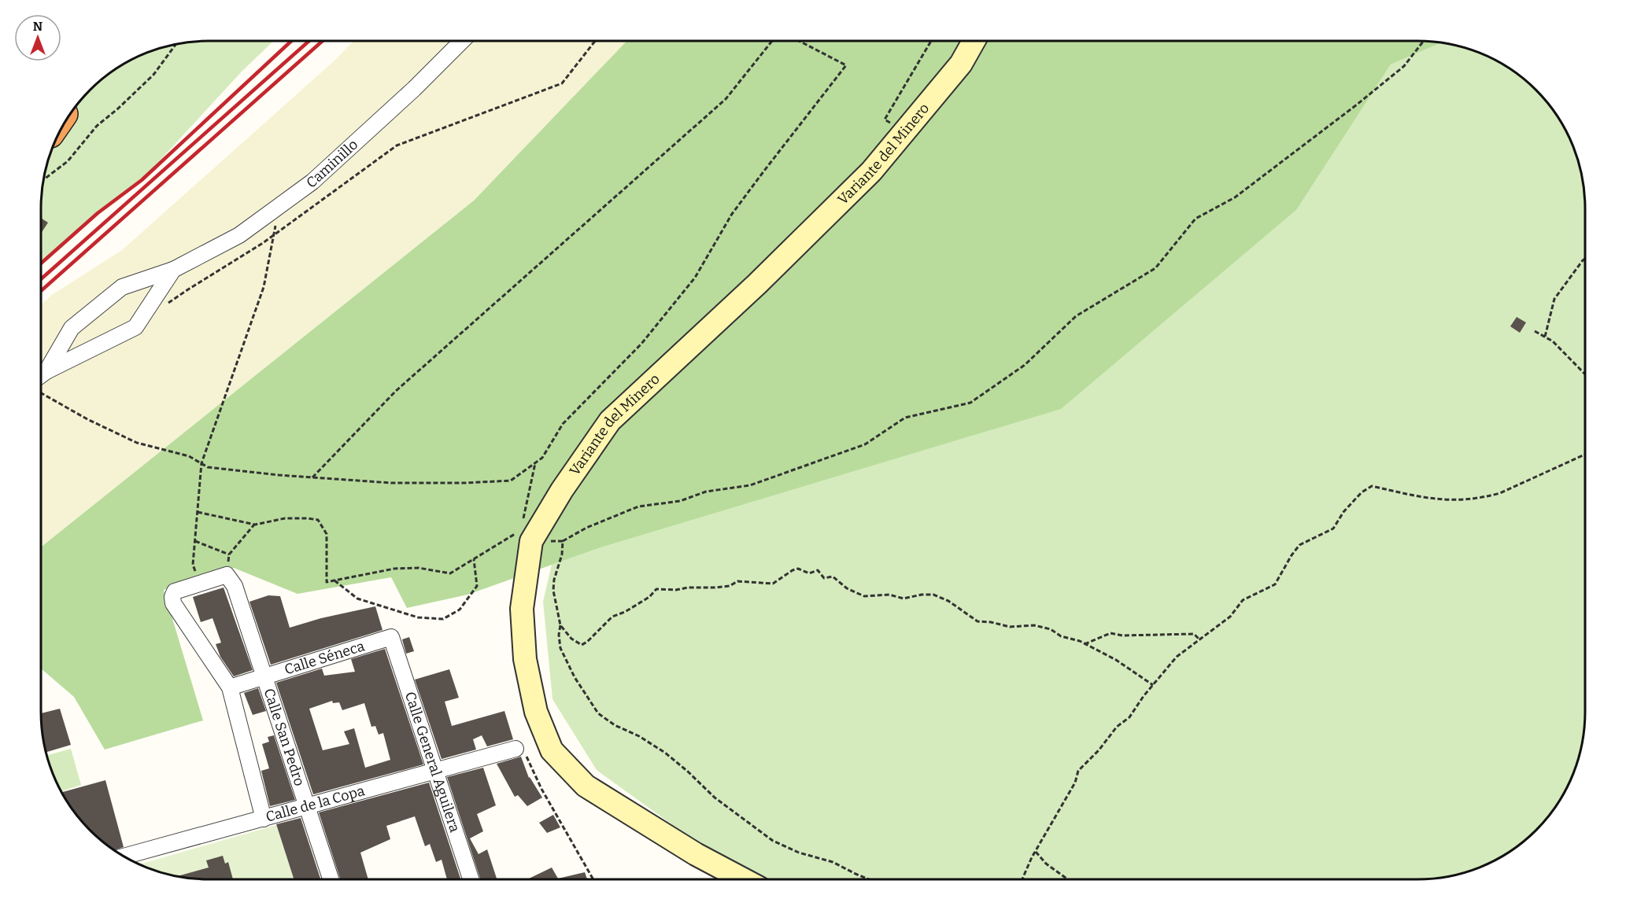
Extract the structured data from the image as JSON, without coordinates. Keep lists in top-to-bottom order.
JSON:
{
  "streets": {
    "street": [
      "Variante del Minero",
      "Caminillo",
      "Calle Séneca",
      "Calle San Pedro",
      "Calle General Aguilera",
      "Calle de la Copa"
    ]
  },
  "crossings": [
    ["Calle Séneca", "Calle San Pedro"],
    ["Calle Séneca", "Calle General Aguilera"],
    ["Calle San Pedro", "Calle de la Copa"],
    ["Calle General Aguilera", "Calle de la Copa"]
  ],
  "north": "top"
}
